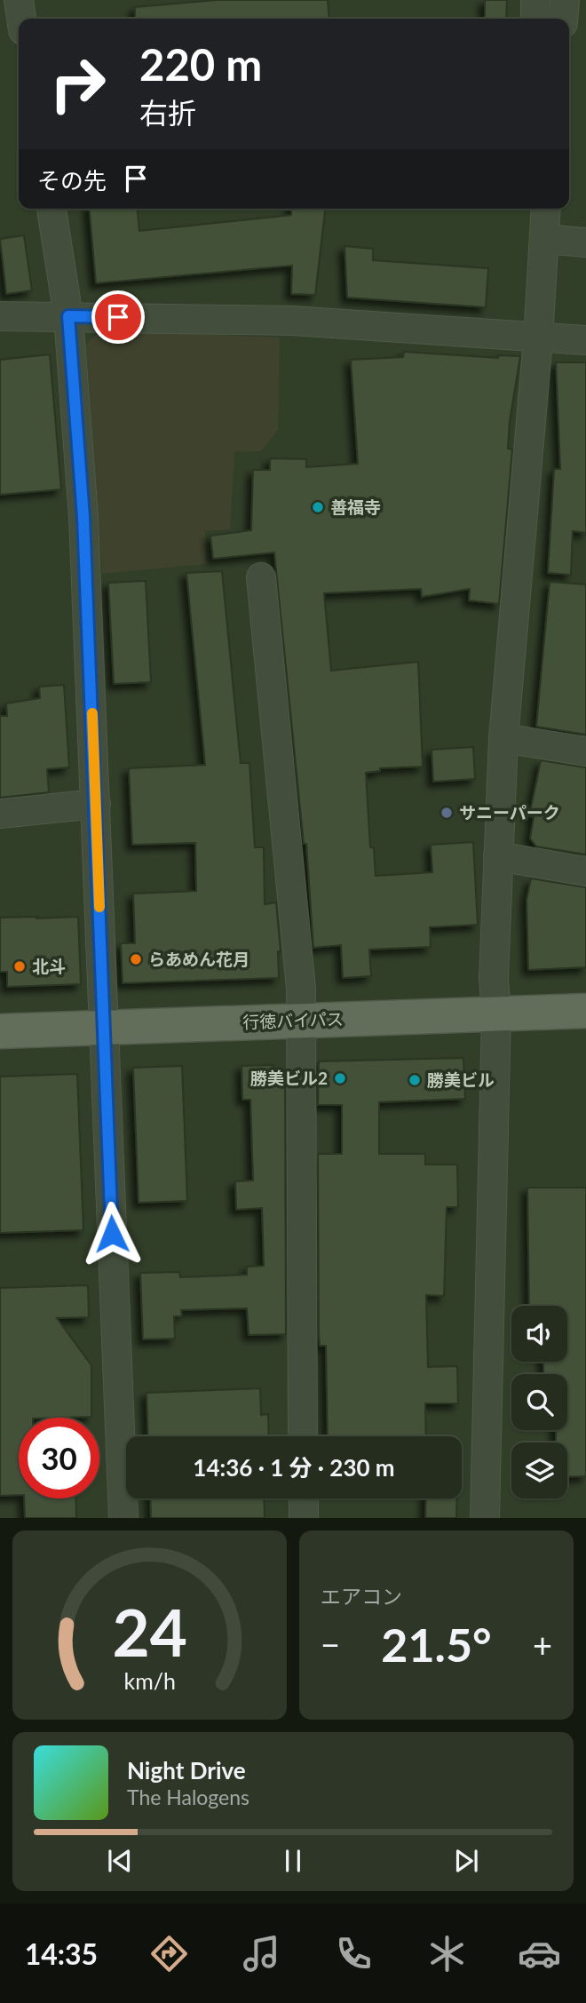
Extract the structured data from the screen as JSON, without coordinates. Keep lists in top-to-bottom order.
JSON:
{
  "streets": {
    "main road": ["行徳バイパス"]
  },
  "places": [
    "善福寺",
    "サニーパーク",
    "らあめん花月",
    "北斗",
    "勝美ビル2",
    "勝美ビル"
  ],
  "page": {
    "turn": ["220 m", "右折"],
    "then": "その先",
    "limit": "30",
    "trip": "14:36 · 1 分 · 230 m",
    "tile": "エアコン",
    "heat": ["−", "21.5°", "+"],
    "song": ["Night Drive", "The Halogens"],
    "tabs": "14:35",
    "gauge": ["24", "km/h"]
  }
}
